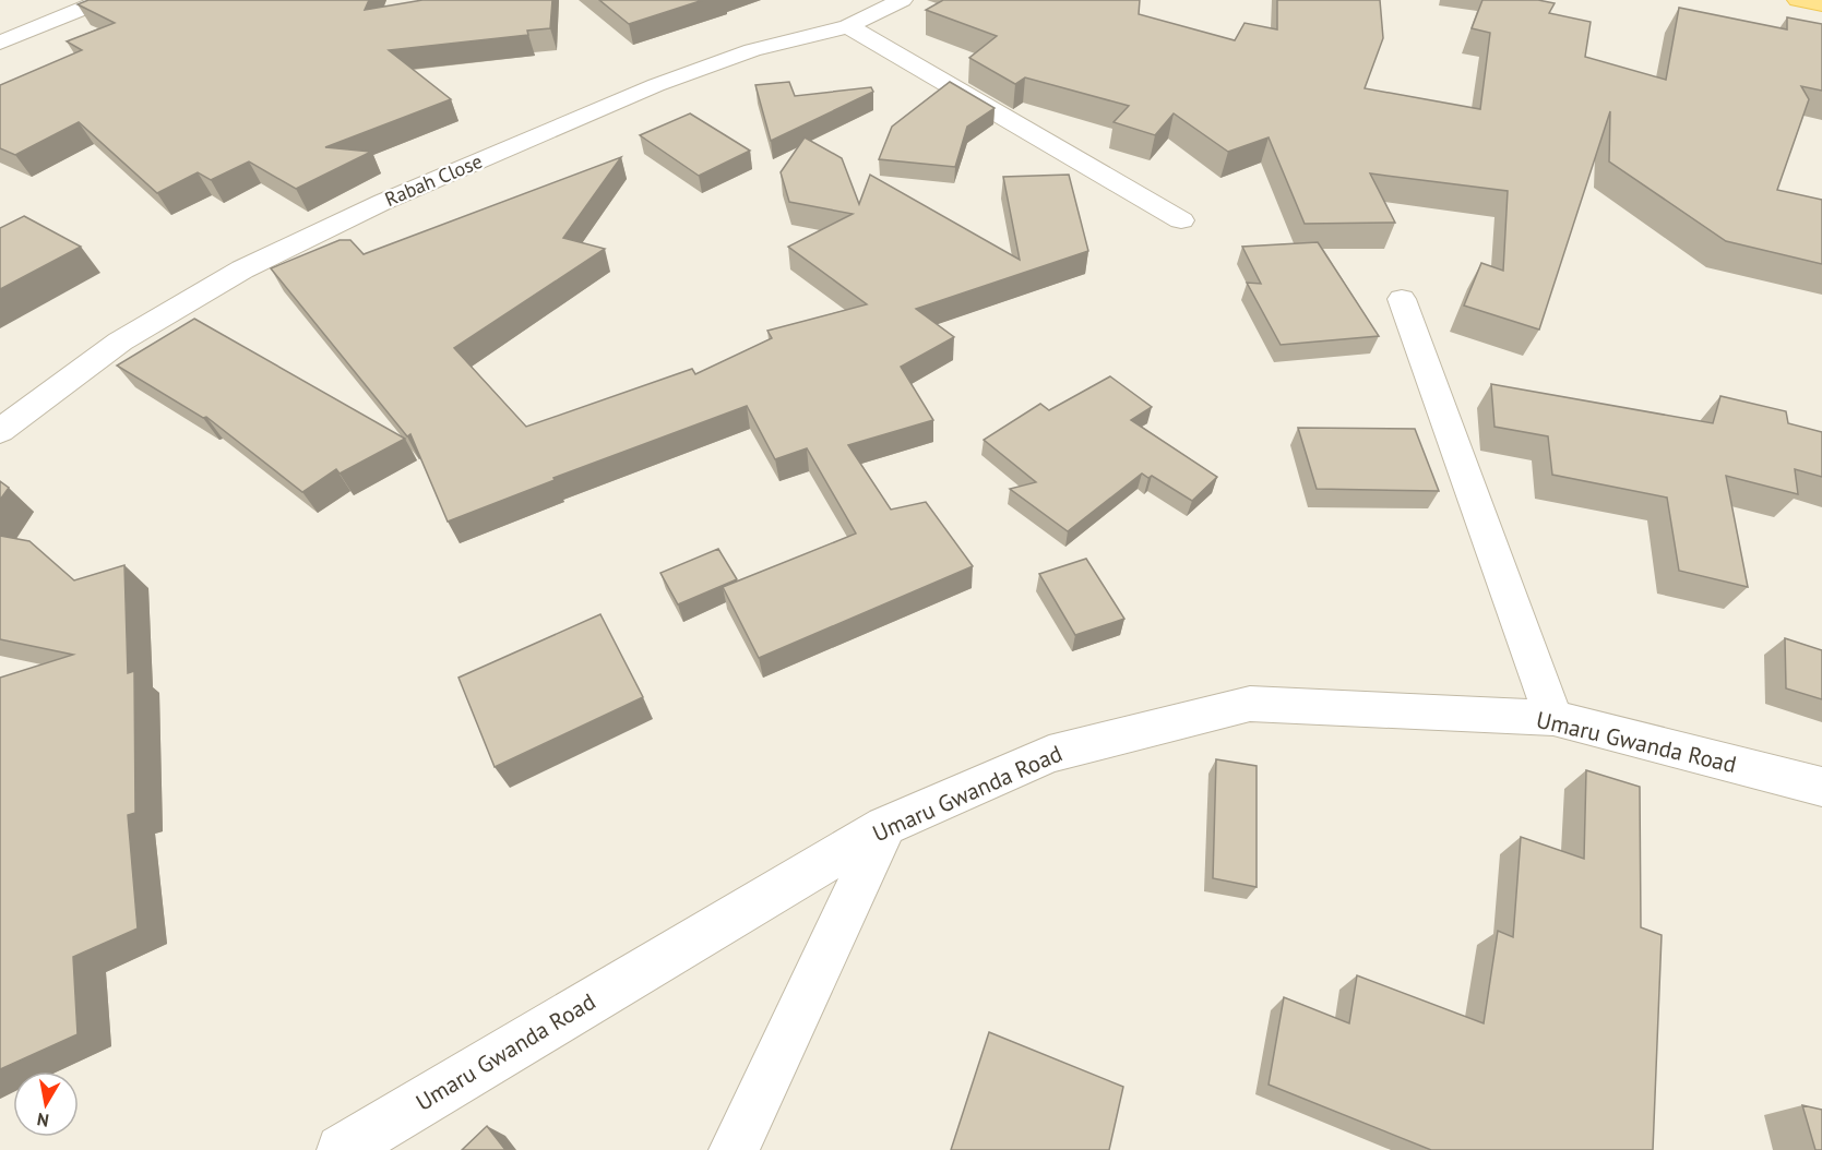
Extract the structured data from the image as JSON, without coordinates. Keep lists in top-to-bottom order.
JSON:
{
  "streets": {
    "street": ["Rabah Close", "Umaru Gwanda Road"]
  },
  "north": "bottom"
}
